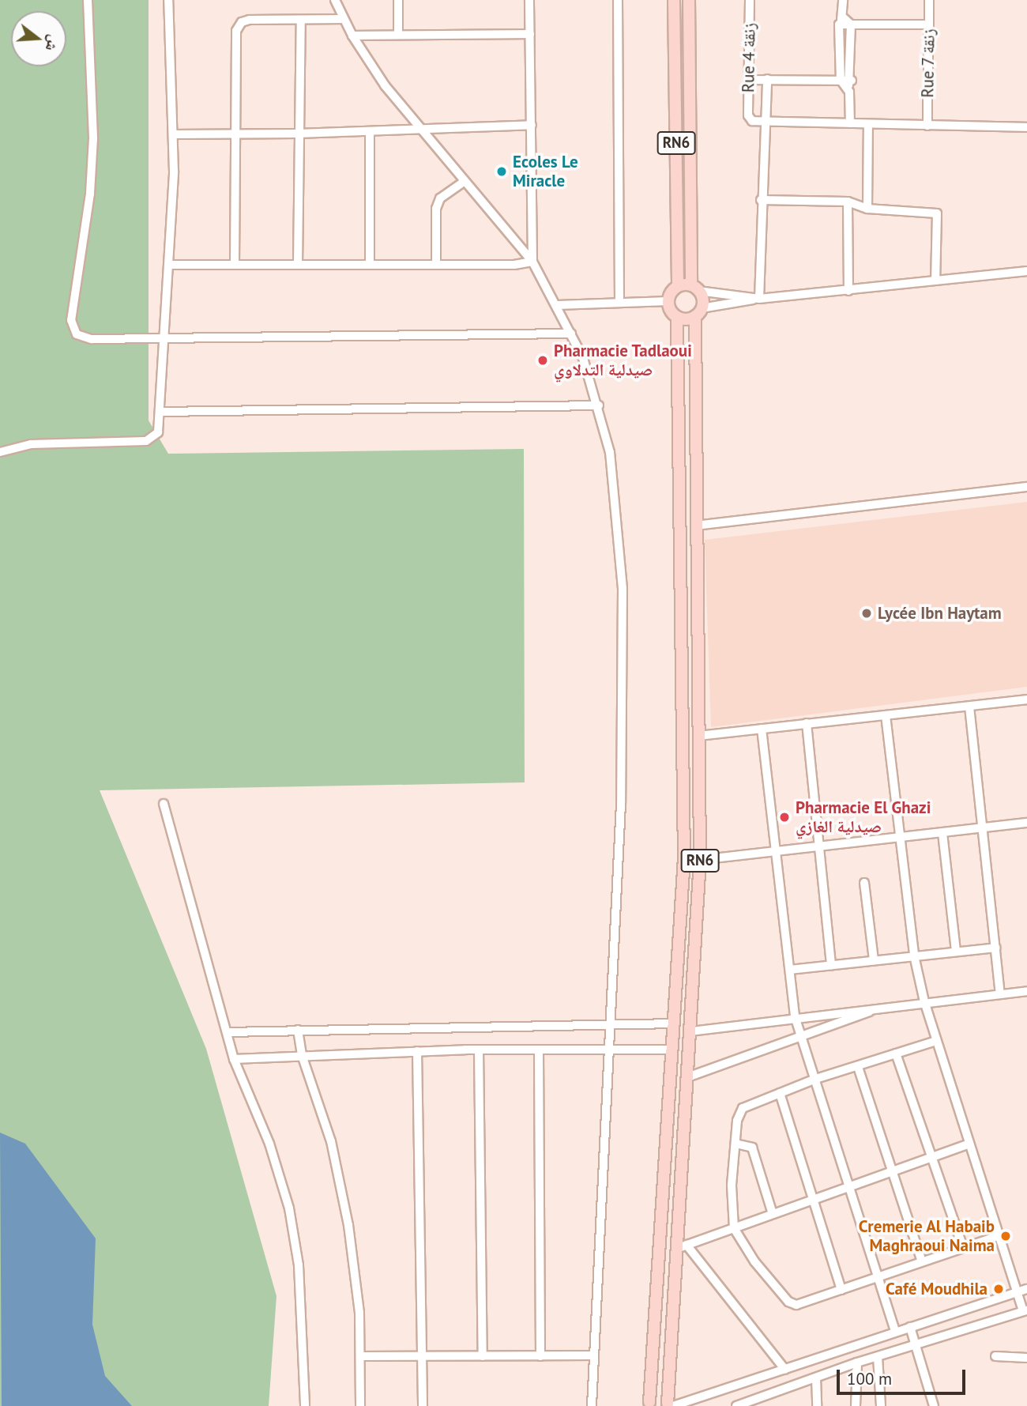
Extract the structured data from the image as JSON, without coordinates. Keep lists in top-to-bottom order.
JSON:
{
  "streets": {
    "main road": ["RN6"],
    "street": ["Rue 4 زنقة", "Rue 7 زنقة"]
  },
  "places": [
    "Ecoles Le Miracle",
    "Pharmacie Tadlaoui صيدلية التدلاوي",
    "Lycée Ibn Haytam",
    "Pharmacie El Ghazi صيدلية الغازي",
    "Cremerie Al Habaib Maghraoui Naima",
    "Café Moudhila"
  ],
  "scale_bar": "100 m",
  "north": "right"
}
